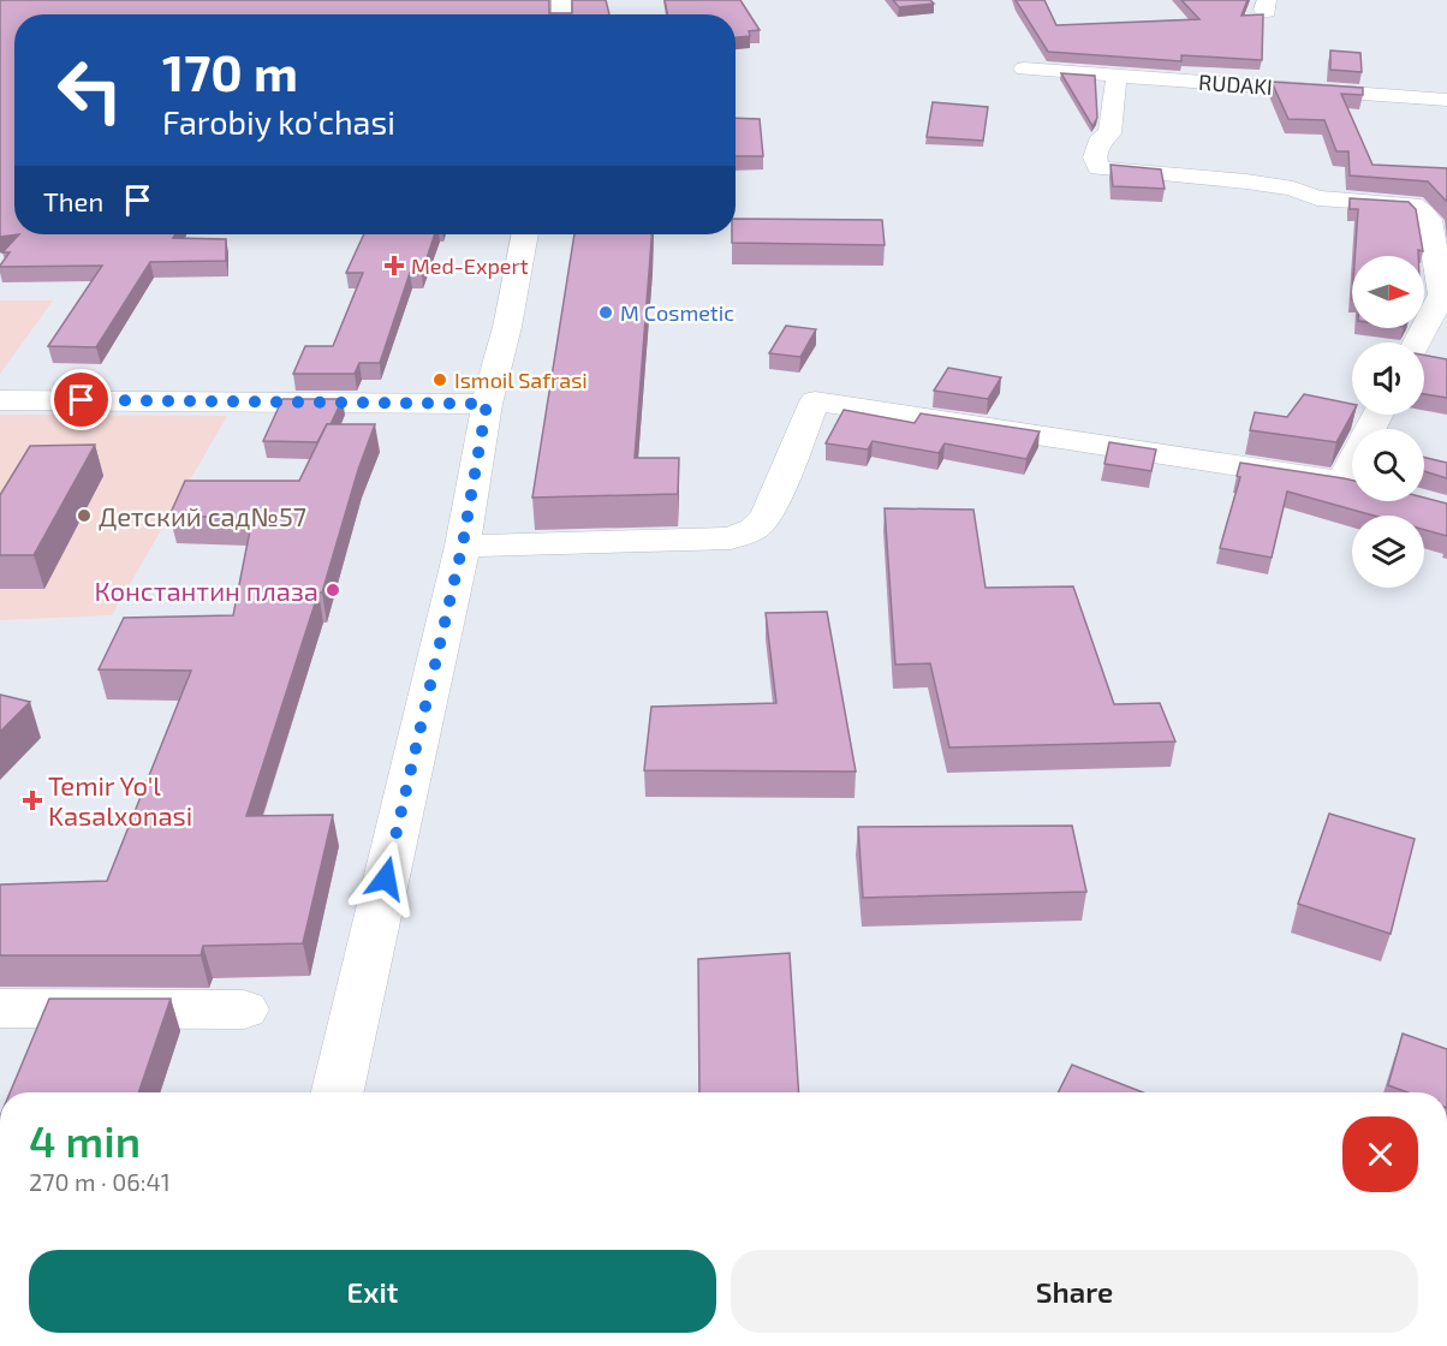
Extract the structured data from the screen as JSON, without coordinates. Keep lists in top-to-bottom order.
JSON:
{
  "streets": {
    "street": ["RUDAKI"]
  },
  "places": {
    "health": ["Med-Expert", "Temir Yo'l Kasalxonasi"],
    "other": [
      "M Cosmetic",
      "Ismoil Safrasi",
      "Детский сад№57",
      "Константин плаза"
    ]
  },
  "north": "right",
  "page": {
    "turn": ["170 m", "Farobiy ko'chasi"],
    "then": "Then",
    "heading": ["4 min", "270 m · 06:41"],
    "buttons": ["Exit", "Share"]
  }
}
